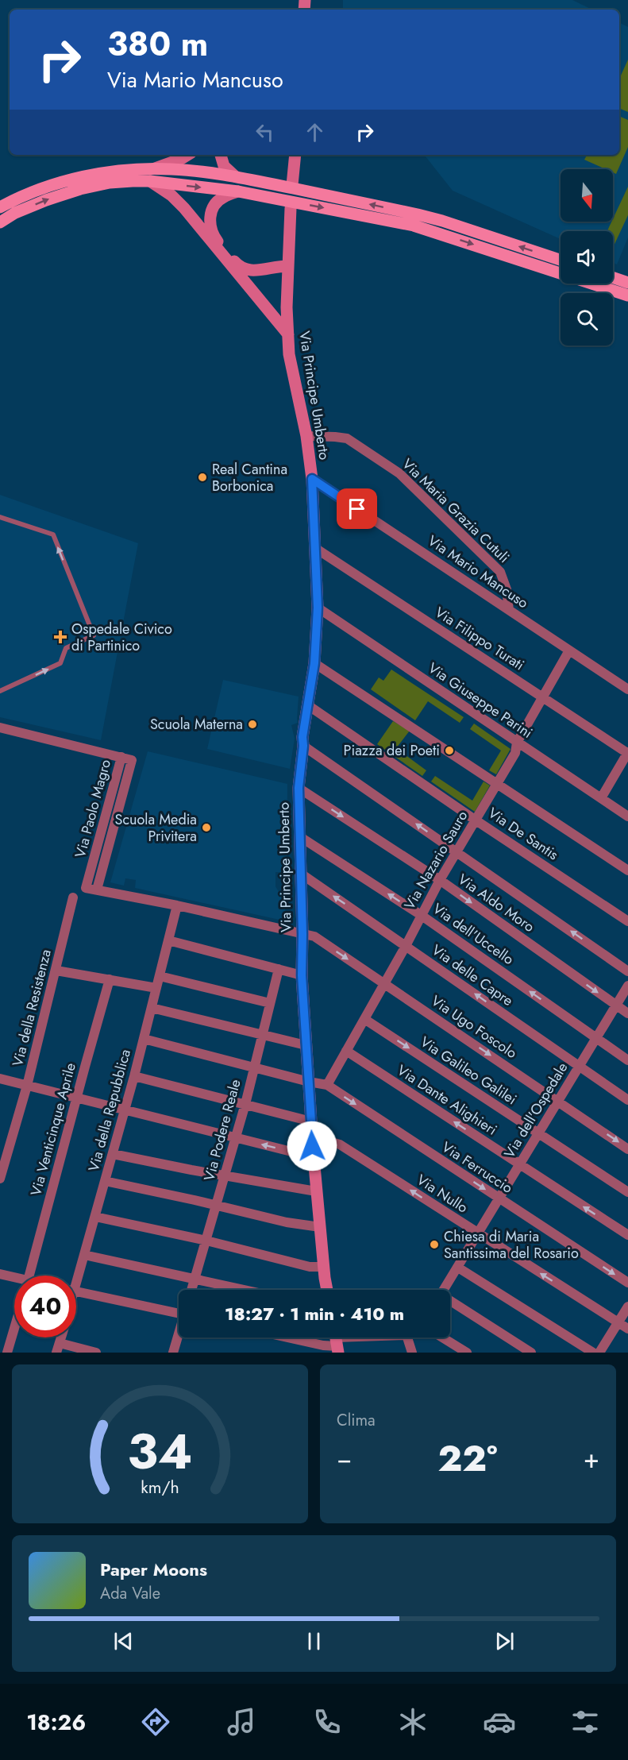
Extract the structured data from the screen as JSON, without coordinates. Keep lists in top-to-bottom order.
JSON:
{
  "streets": {
    "street": [
      "Via Principe Umberto",
      "Via Maria Grazia Cutuli",
      "Via Mario Mancuso",
      "Via Filippo Turati",
      "Via Giuseppe Parini",
      "Via Paolo Magro",
      "Via De Santis",
      "Via Nazario Sauro",
      "Via Aldo Moro",
      "Via dell'Uccello",
      "Via delle Capre",
      "Via della Resistenza",
      "Via Ugo Foscolo",
      "Via Galileo Galilei",
      "Via Dante Alighieri",
      "Via della Repubblica",
      "Via dell'Ospedale",
      "Via Venticinque Aprile",
      "Via Podere Reale",
      "Via Ferruccio",
      "Via Nullo"
    ]
  },
  "crossings": [
    ["Via Principe Umberto", "Via Maria Grazia Cutuli"],
    ["Via Principe Umberto", "Via Mario Mancuso"],
    ["Via Principe Umberto", "Via Filippo Turati"],
    ["Via Principe Umberto", "Via Giuseppe Parini"],
    ["Via Principe Umberto", "Via Paolo Magro"],
    ["Via Principe Umberto", "Via De Santis"],
    ["Via Principe Umberto", "Via Aldo Moro"],
    ["Via Principe Umberto", "Via dell'Uccello"],
    ["Via Principe Umberto", "Via delle Capre"],
    ["Via Principe Umberto", "Via Ugo Foscolo"],
    ["Via Principe Umberto", "Via Ferruccio"],
    ["Via Principe Umberto", "Via Nullo"],
    ["Via Maria Grazia Cutuli", "Via Mario Mancuso"],
    ["Via Mario Mancuso", "Via Nazario Sauro"],
    ["Via Filippo Turati", "Via Nazario Sauro"],
    ["Via Giuseppe Parini", "Via Nazario Sauro"],
    ["Via Paolo Magro", "Via Ugo Foscolo"],
    ["Via Paolo Magro", "Via della Repubblica"],
    ["Via De Santis", "Via Nazario Sauro"],
    ["Via Nazario Sauro", "Via Aldo Moro"],
    ["Via Nazario Sauro", "Via dell'Uccello"],
    ["Via Nazario Sauro", "Via delle Capre"],
    ["Via Nazario Sauro", "Via Ugo Foscolo"],
    ["Via Nazario Sauro", "Via Galileo Galilei"],
    ["Via Nazario Sauro", "Via Dante Alighieri"],
    ["Via Nazario Sauro", "Via Ferruccio"],
    ["Via Aldo Moro", "Via dell'Ospedale"],
    ["Via dell'Uccello", "Via dell'Ospedale"],
    ["Via delle Capre", "Via dell'Ospedale"],
    ["Via Ugo Foscolo", "Via dell'Ospedale"],
    ["Via Galileo Galilei", "Via dell'Ospedale"],
    ["Via Dante Alighieri", "Via dell'Ospedale"],
    ["Via della Repubblica", "Via Ferruccio"],
    ["Via dell'Ospedale", "Via Ferruccio"],
    ["Via dell'Ospedale", "Via Nullo"],
    ["Via Podere Reale", "Via Ferruccio"]
  ],
  "one_way": [
    "Via delle Capre",
    "Via Ugo Foscolo",
    "Via Galileo Galilei",
    "Via Dante Alighieri"
  ],
  "places": {
    "other": [
      "Real Cantina Borbonica",
      "Scuola Materna",
      "Piazza dei Poeti",
      "Scuola Media Privitera",
      "Chiesa di Maria Santissima del Rosario"
    ],
    "health": ["Ospedale Civico di Partinico"]
  },
  "north": "bottom",
  "page": {
    "turn": ["380 m", "Via Mario Mancuso"],
    "limit": "40",
    "trip": "18:27 · 1 min · 410 m",
    "tile": "Clima",
    "heat": ["−", "22°", "+"],
    "song": ["Paper Moons", "Ada Vale"],
    "tabs": "18:26",
    "gauge": ["34", "km/h"]
  }
}
